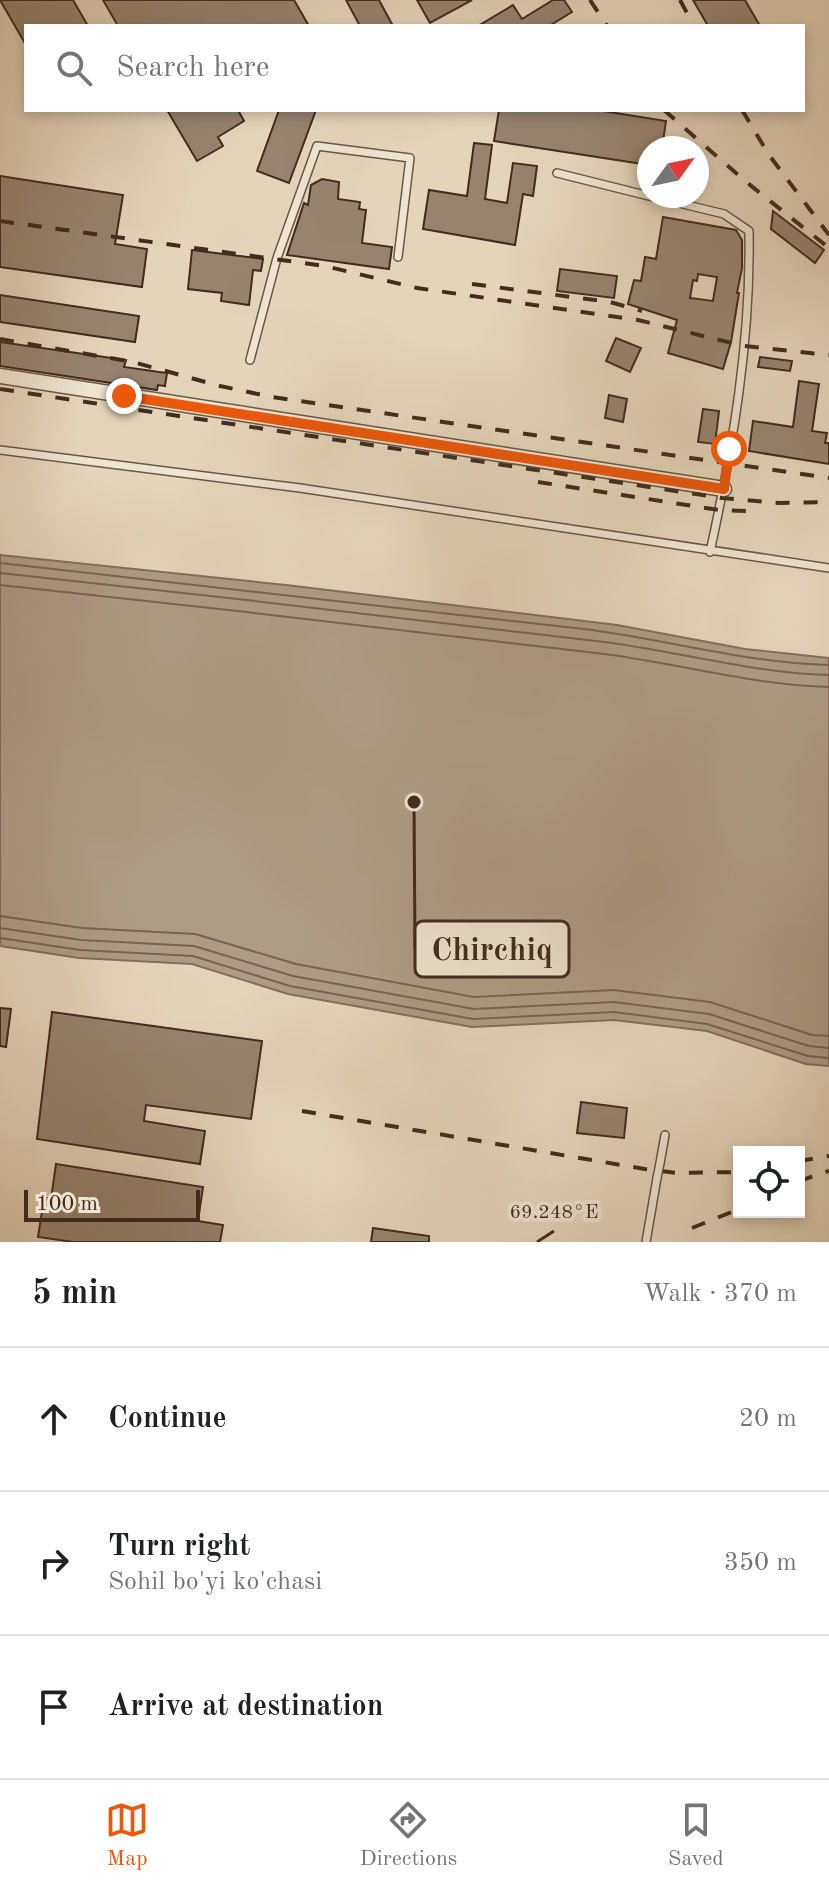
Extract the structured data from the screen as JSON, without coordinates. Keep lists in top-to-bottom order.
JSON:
{
  "places": ["Chirchiq"],
  "scale_bar": "100 m",
  "north": "top right",
  "page": {
    "search": "Search here",
    "scale": "100 m",
    "heading": ["5 min", "Walk · 370 m"],
    "list": [
      ["Continue", "20 m"],
      ["Turn right", "Sohil bo'yi ko'chasi", "350 m"],
      "Arrive at destination"
    ],
    "nav": ["Map", "Directions", "Saved"]
  },
  "coordinates": ["69.248°E"]
}
